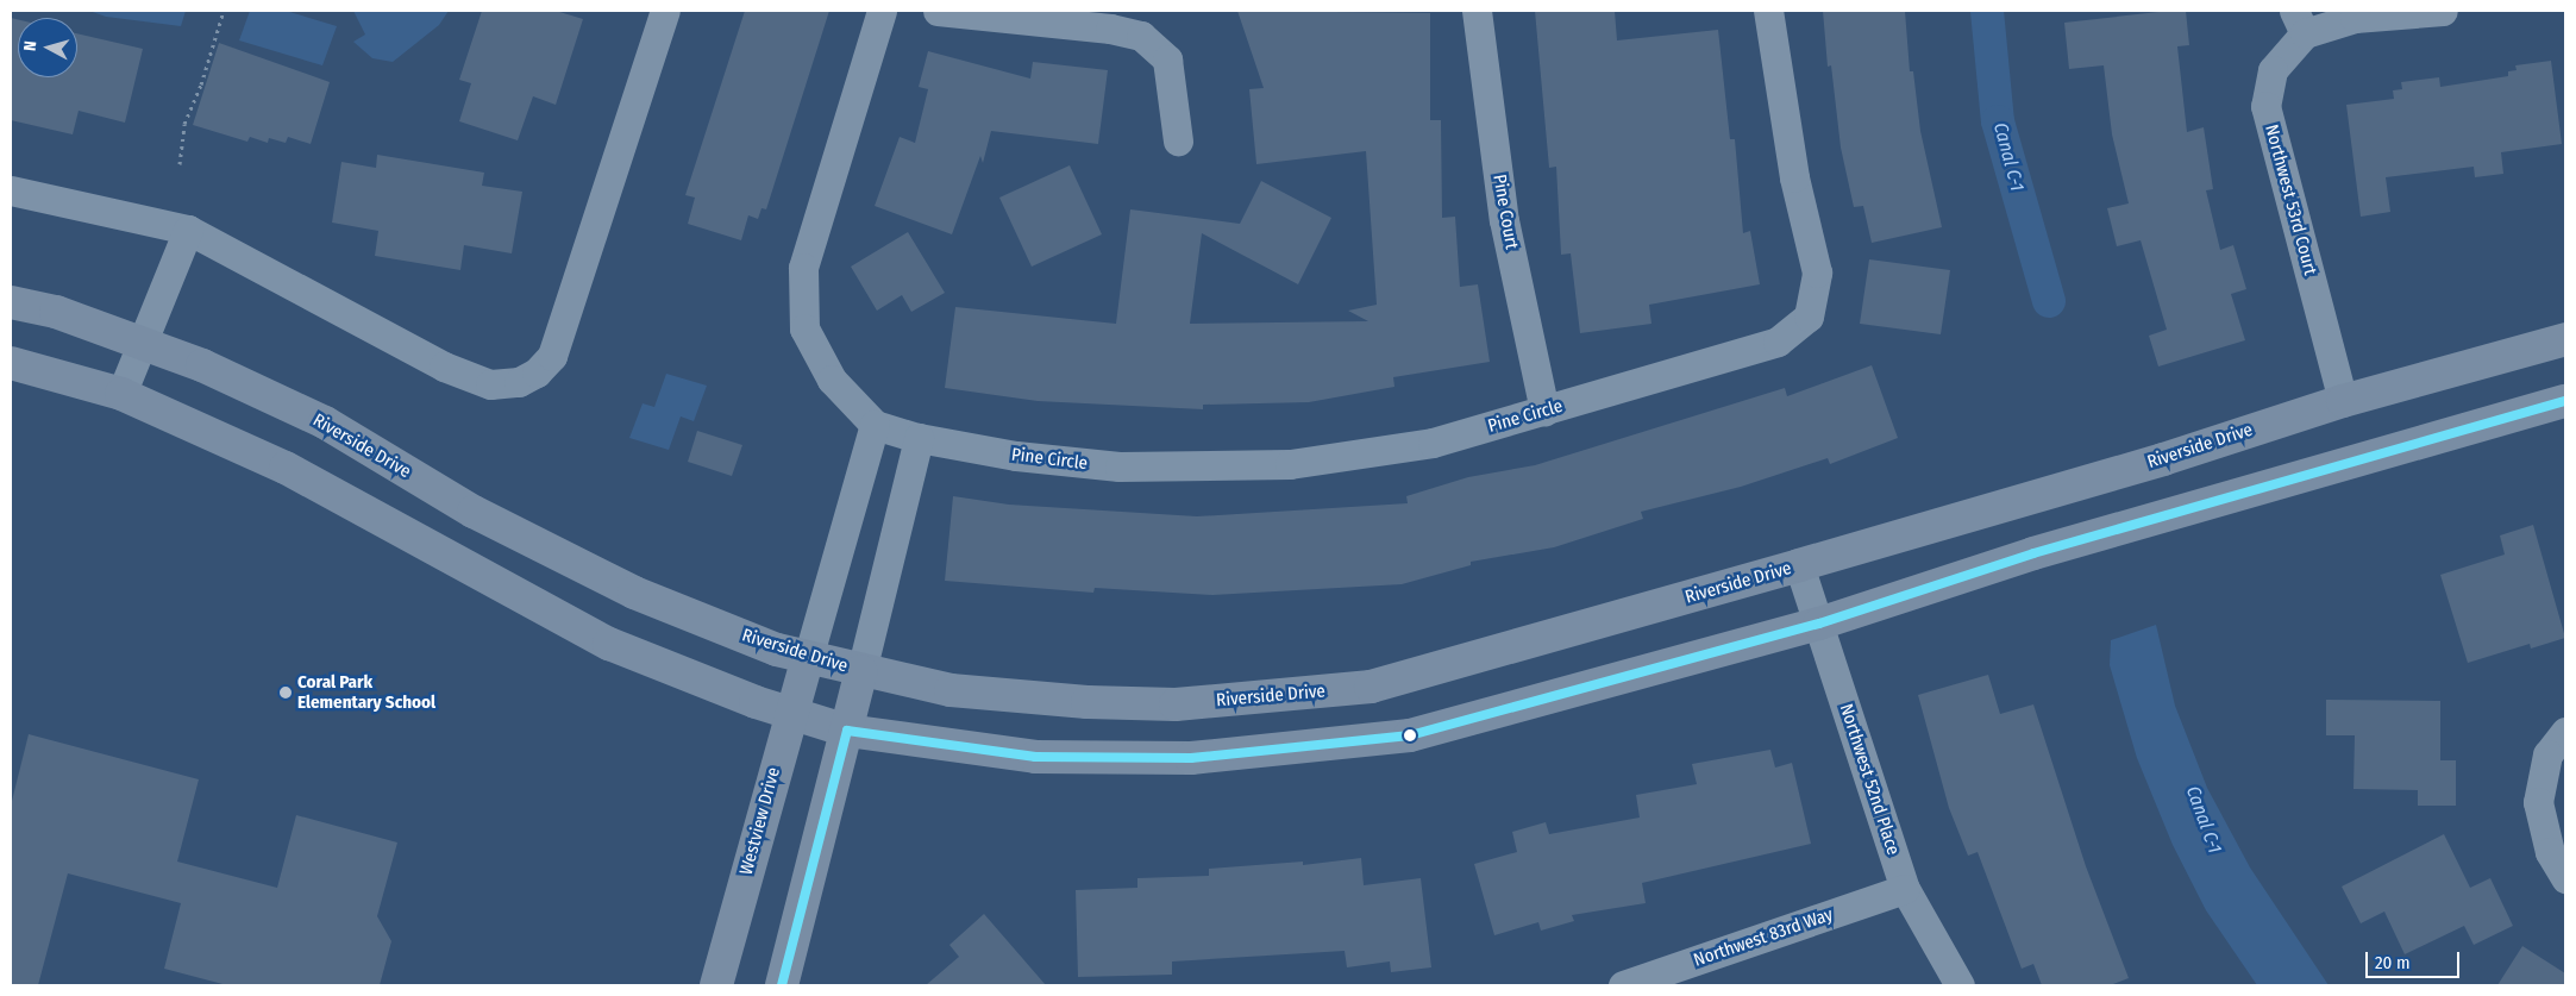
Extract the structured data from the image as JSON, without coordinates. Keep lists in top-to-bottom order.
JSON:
{
  "streets": {
    "street": [
      "Northwest 53rd Court",
      "Pine Court",
      "Pine Circle",
      "Riverside Drive",
      "Northwest 52nd Place",
      "Westview Drive",
      "Northwest 83rd Way"
    ]
  },
  "crossings": [
    ["Northwest 53rd Court", "Riverside Drive"],
    ["Pine Court", "Pine Circle"],
    ["Riverside Drive", "Northwest 52nd Place"],
    ["Riverside Drive", "Westview Drive"],
    ["Northwest 52nd Place", "Northwest 83rd Way"]
  ],
  "water": ["Canal C-1"],
  "places": ["Coral Park Elementary School"],
  "scale_bar": "20 m",
  "north": "left"
}
